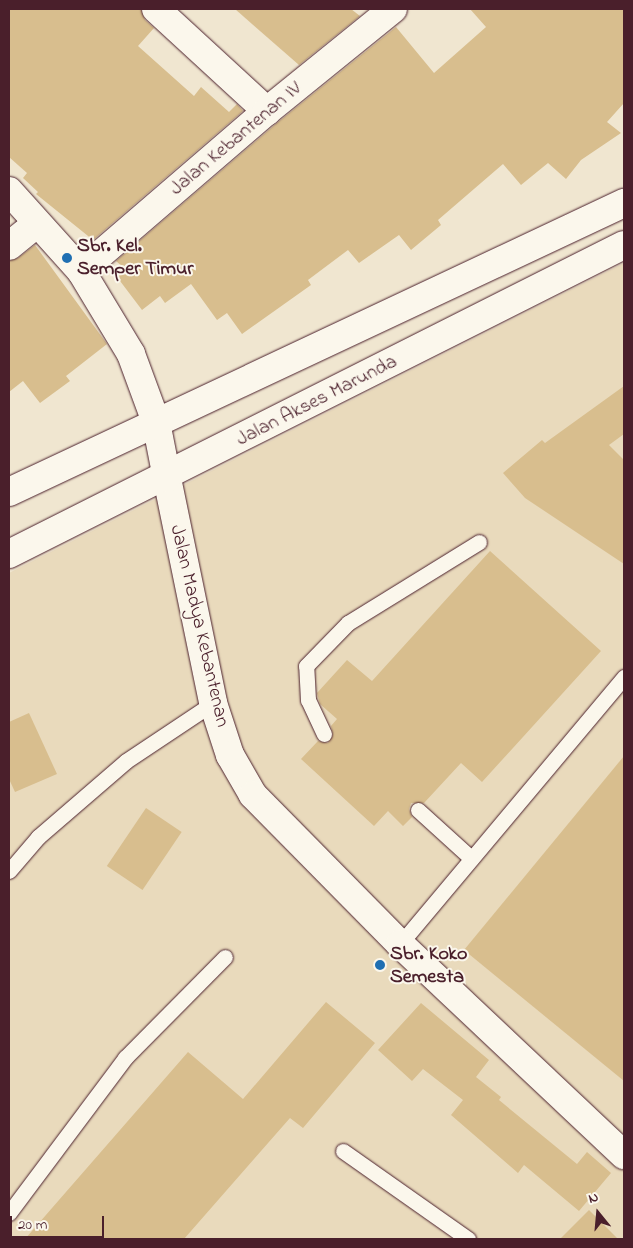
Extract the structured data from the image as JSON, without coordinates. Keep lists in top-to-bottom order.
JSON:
{
  "streets": {
    "street": ["Jalan Kebantenan IV", "Jalan Akses Marunda", "Jalan Madya Kebantenan"]
  },
  "crossings": [
    ["Jalan Kebantenan IV", "Jalan Madya Kebantenan"],
    ["Jalan Akses Marunda", "Jalan Madya Kebantenan"]
  ],
  "places": ["Sbr. Kel. Semper Timur", "Sbr. Koko Semesta"],
  "scale_bar": "20 m",
  "north": "top"
}
